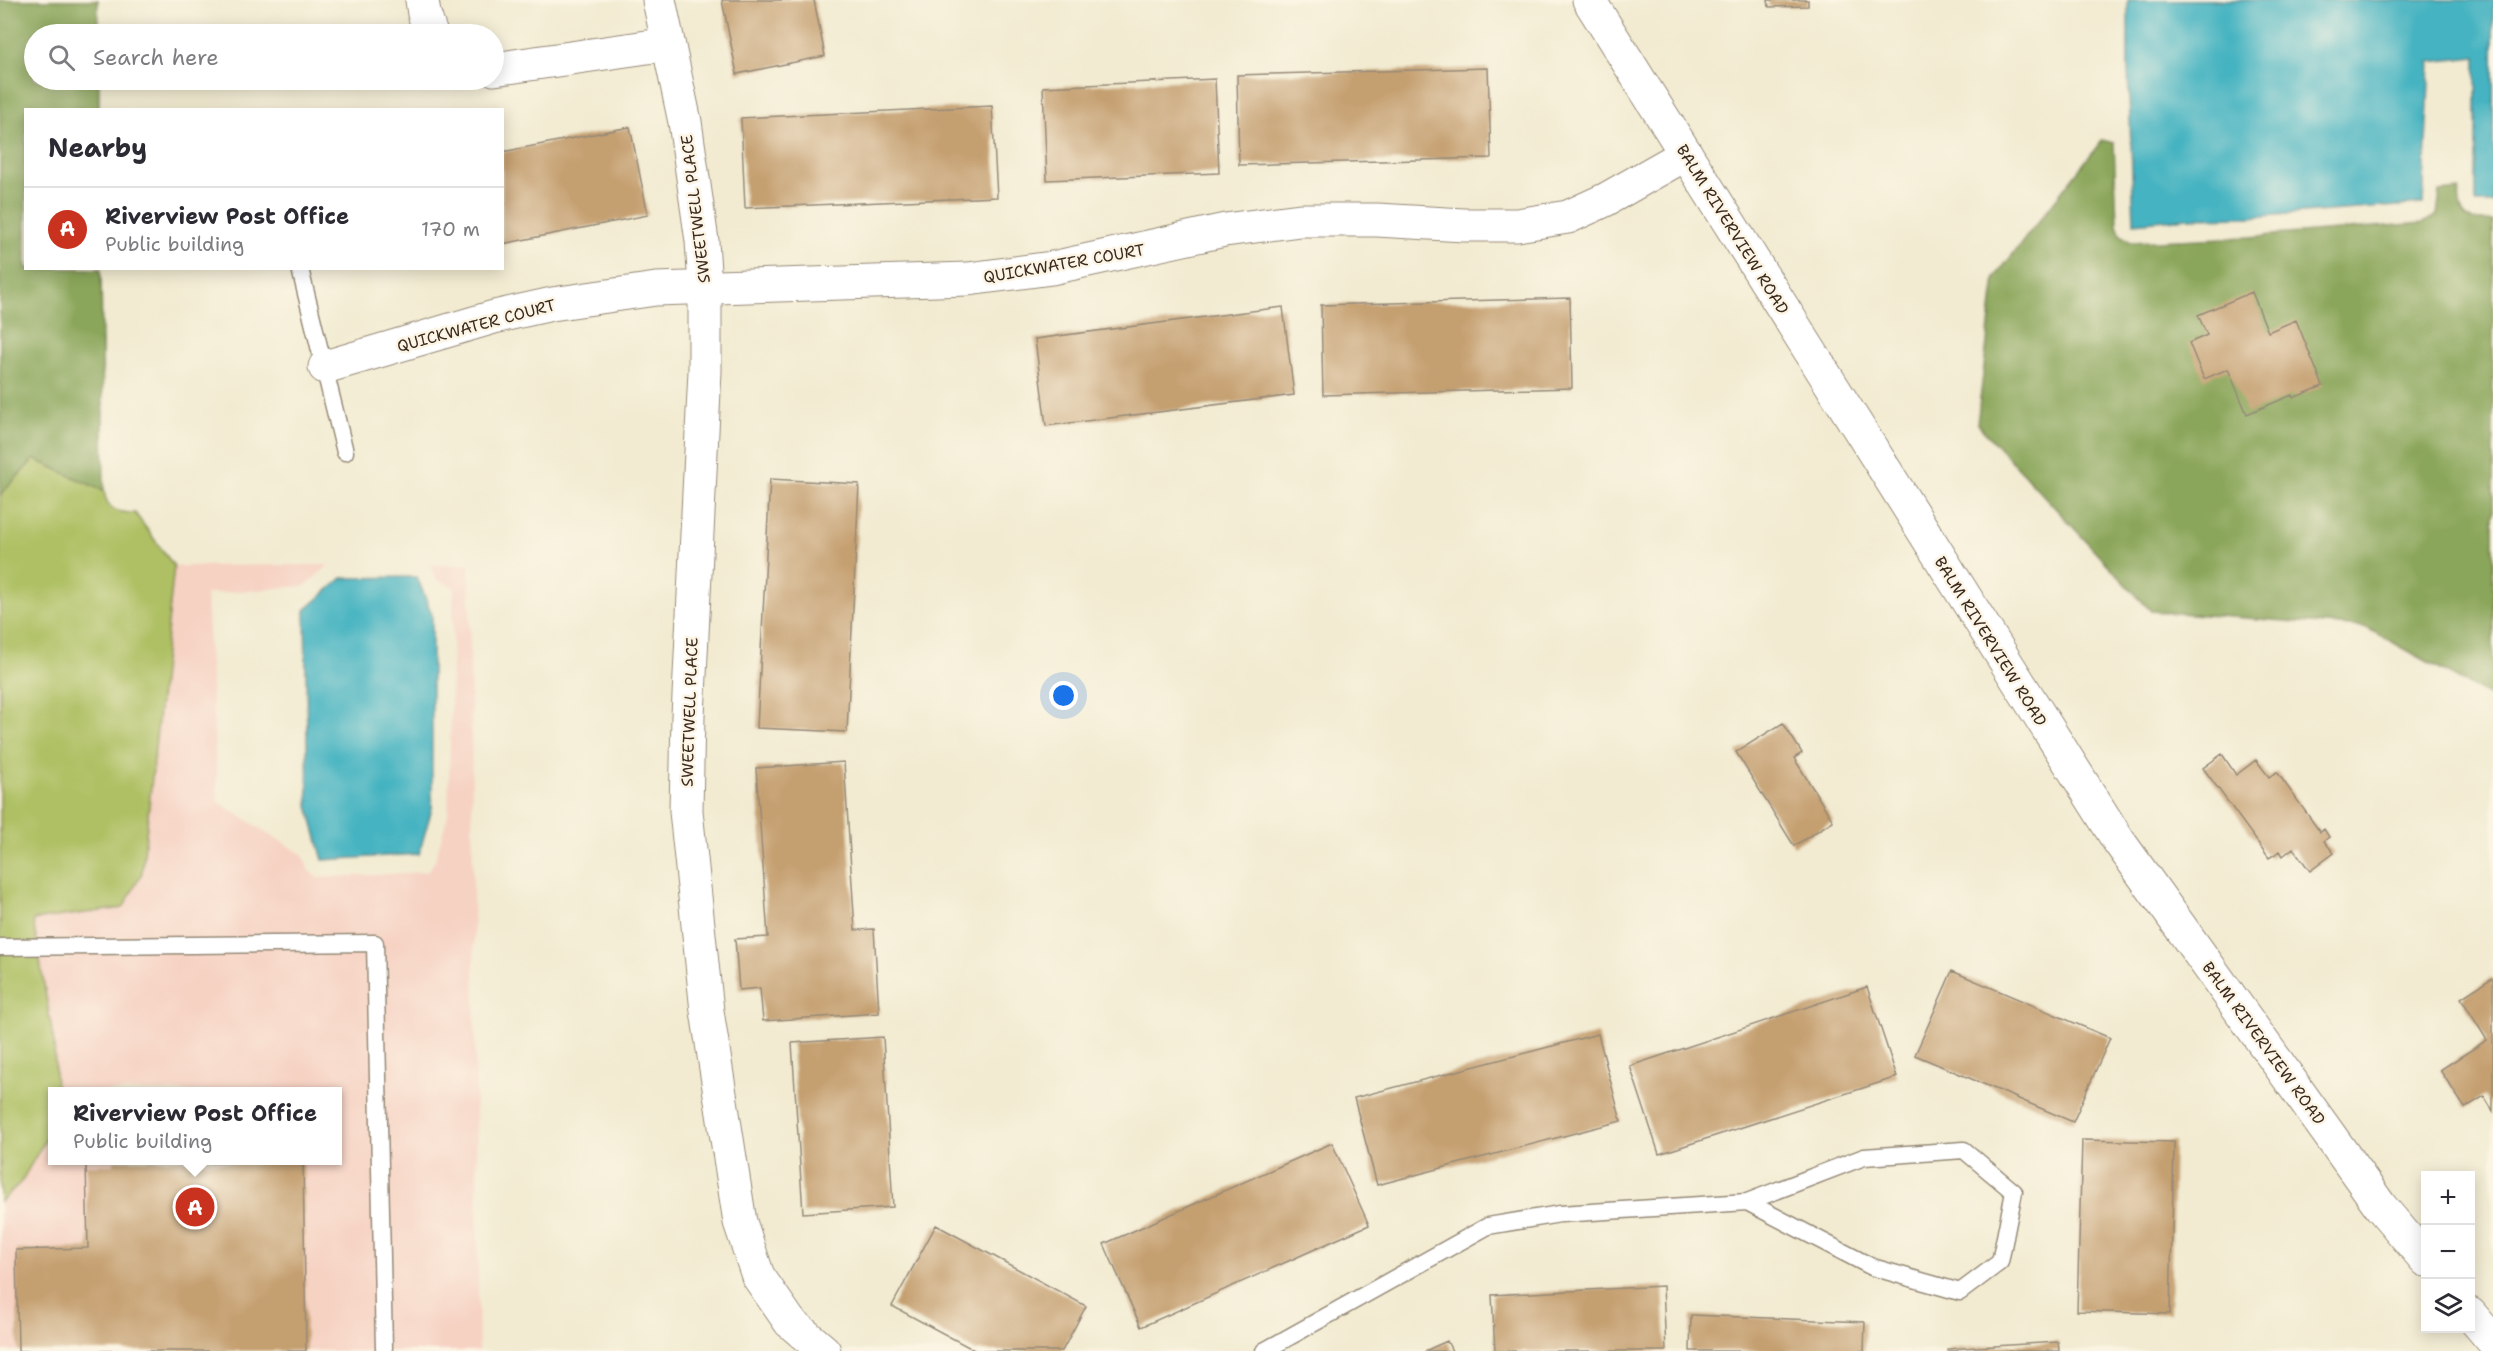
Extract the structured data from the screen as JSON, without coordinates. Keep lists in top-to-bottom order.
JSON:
{
  "streets": {
    "street": ["SWEETWELL PLACE", "BALM RIVERVIEW ROAD", "QUICKWATER COURT"]
  },
  "crossings": [
    ["SWEETWELL PLACE", "QUICKWATER COURT"],
    ["BALM RIVERVIEW ROAD", "QUICKWATER COURT"]
  ],
  "page": {
    "search": "Search here",
    "heading": "Nearby",
    "list": [
      {
        "mark": "A",
        "name": "Riverview Post Office",
        "note": "Public building",
        "value": "170 m"
      }
    ],
    "popup": ["Riverview Post Office", "Public building"],
    "map_buttons": ["+", "−"],
    "pins": "A"
  }
}
